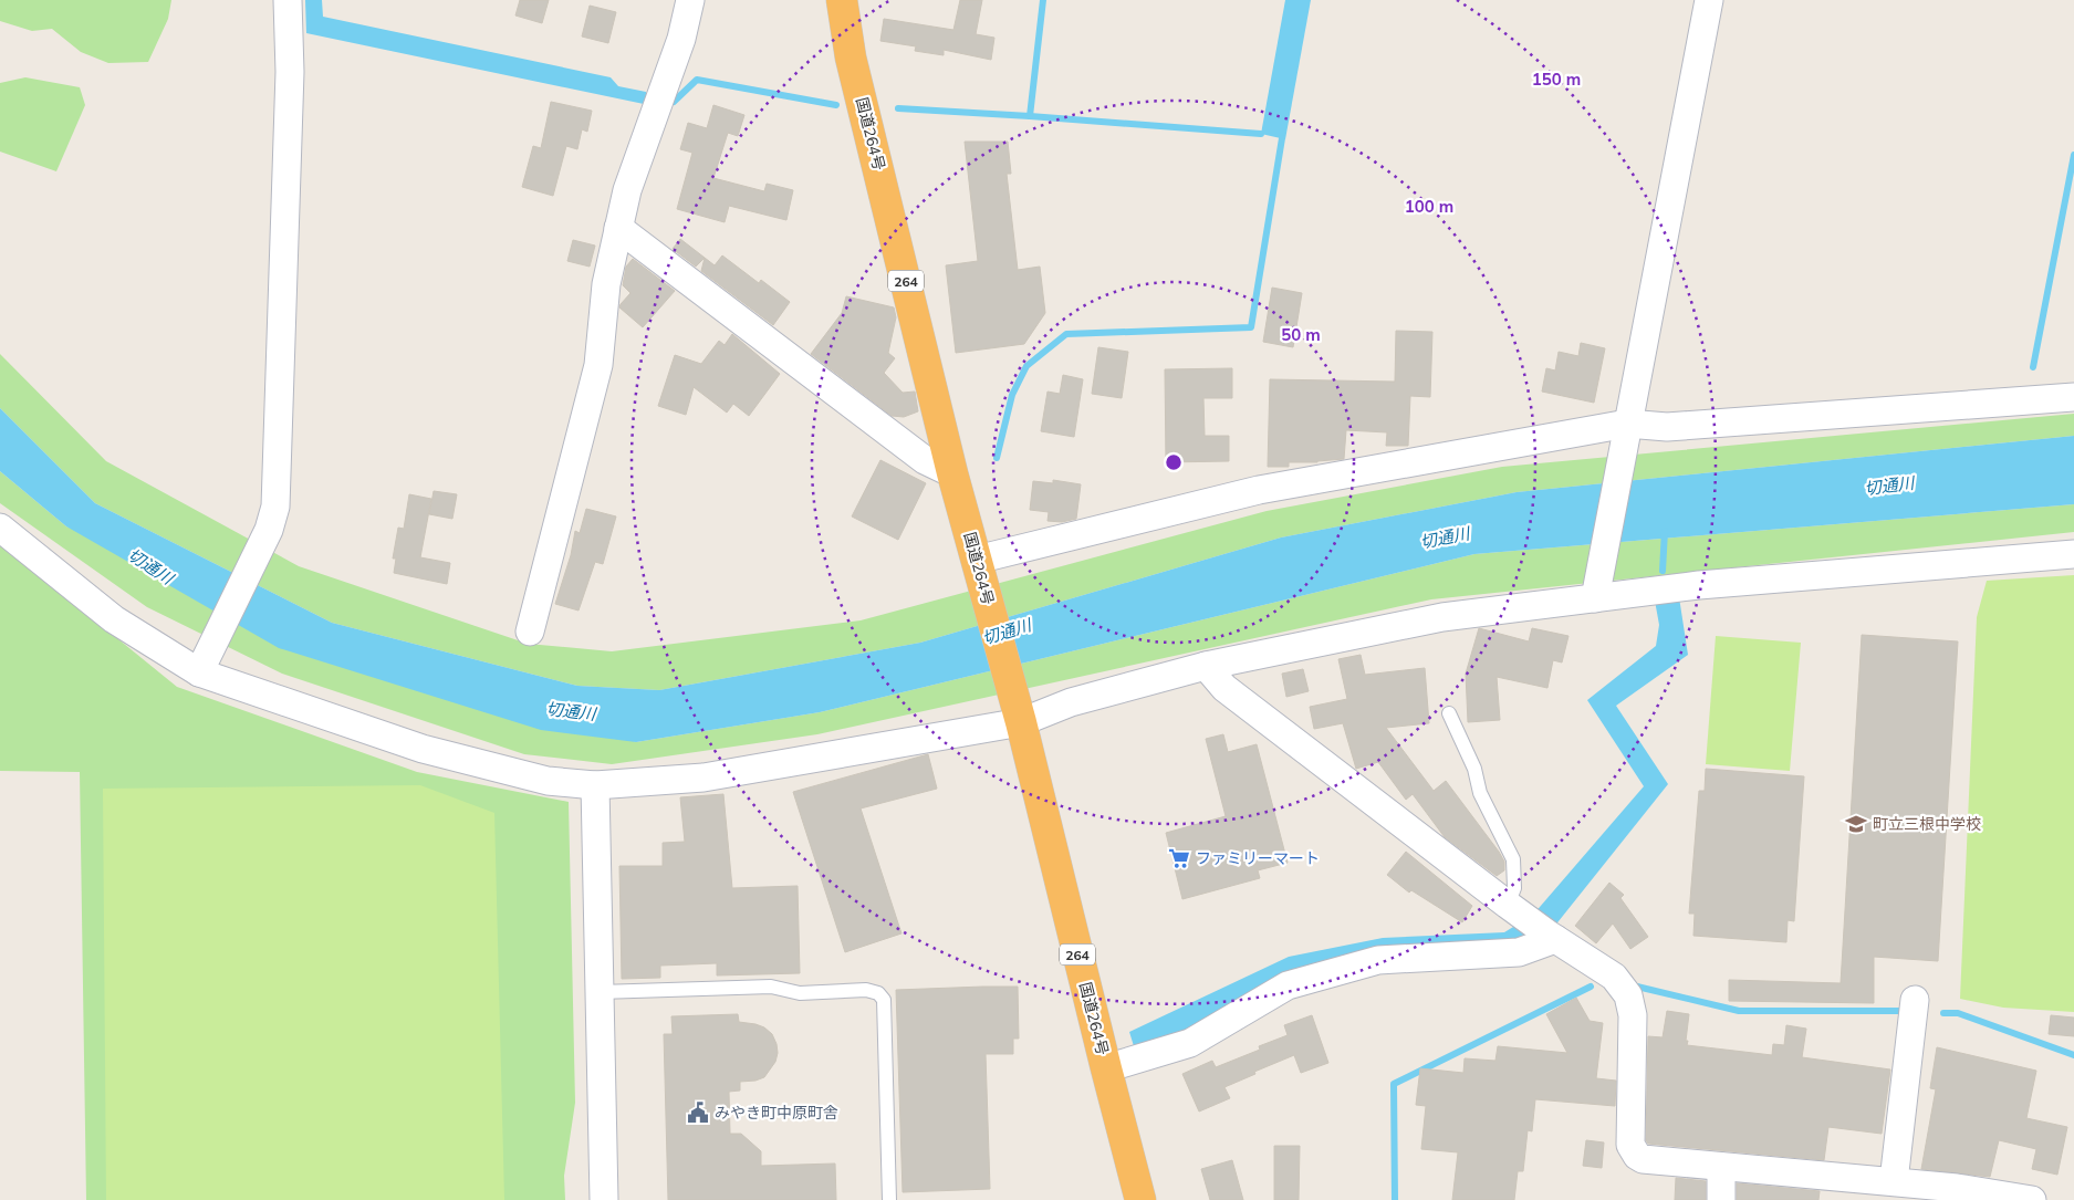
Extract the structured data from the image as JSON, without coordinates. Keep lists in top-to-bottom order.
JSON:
{
  "streets": {
    "highway": ["国道264号", "264"]
  },
  "water": ["切通川"],
  "places": {
    "school or university": ["町立三根中学校"],
    "supermarket": ["ファミリーマート"],
    "public building": ["みやき町中原町舎"]
  },
  "rings": ["150 m", "100 m", "50 m"]
}
